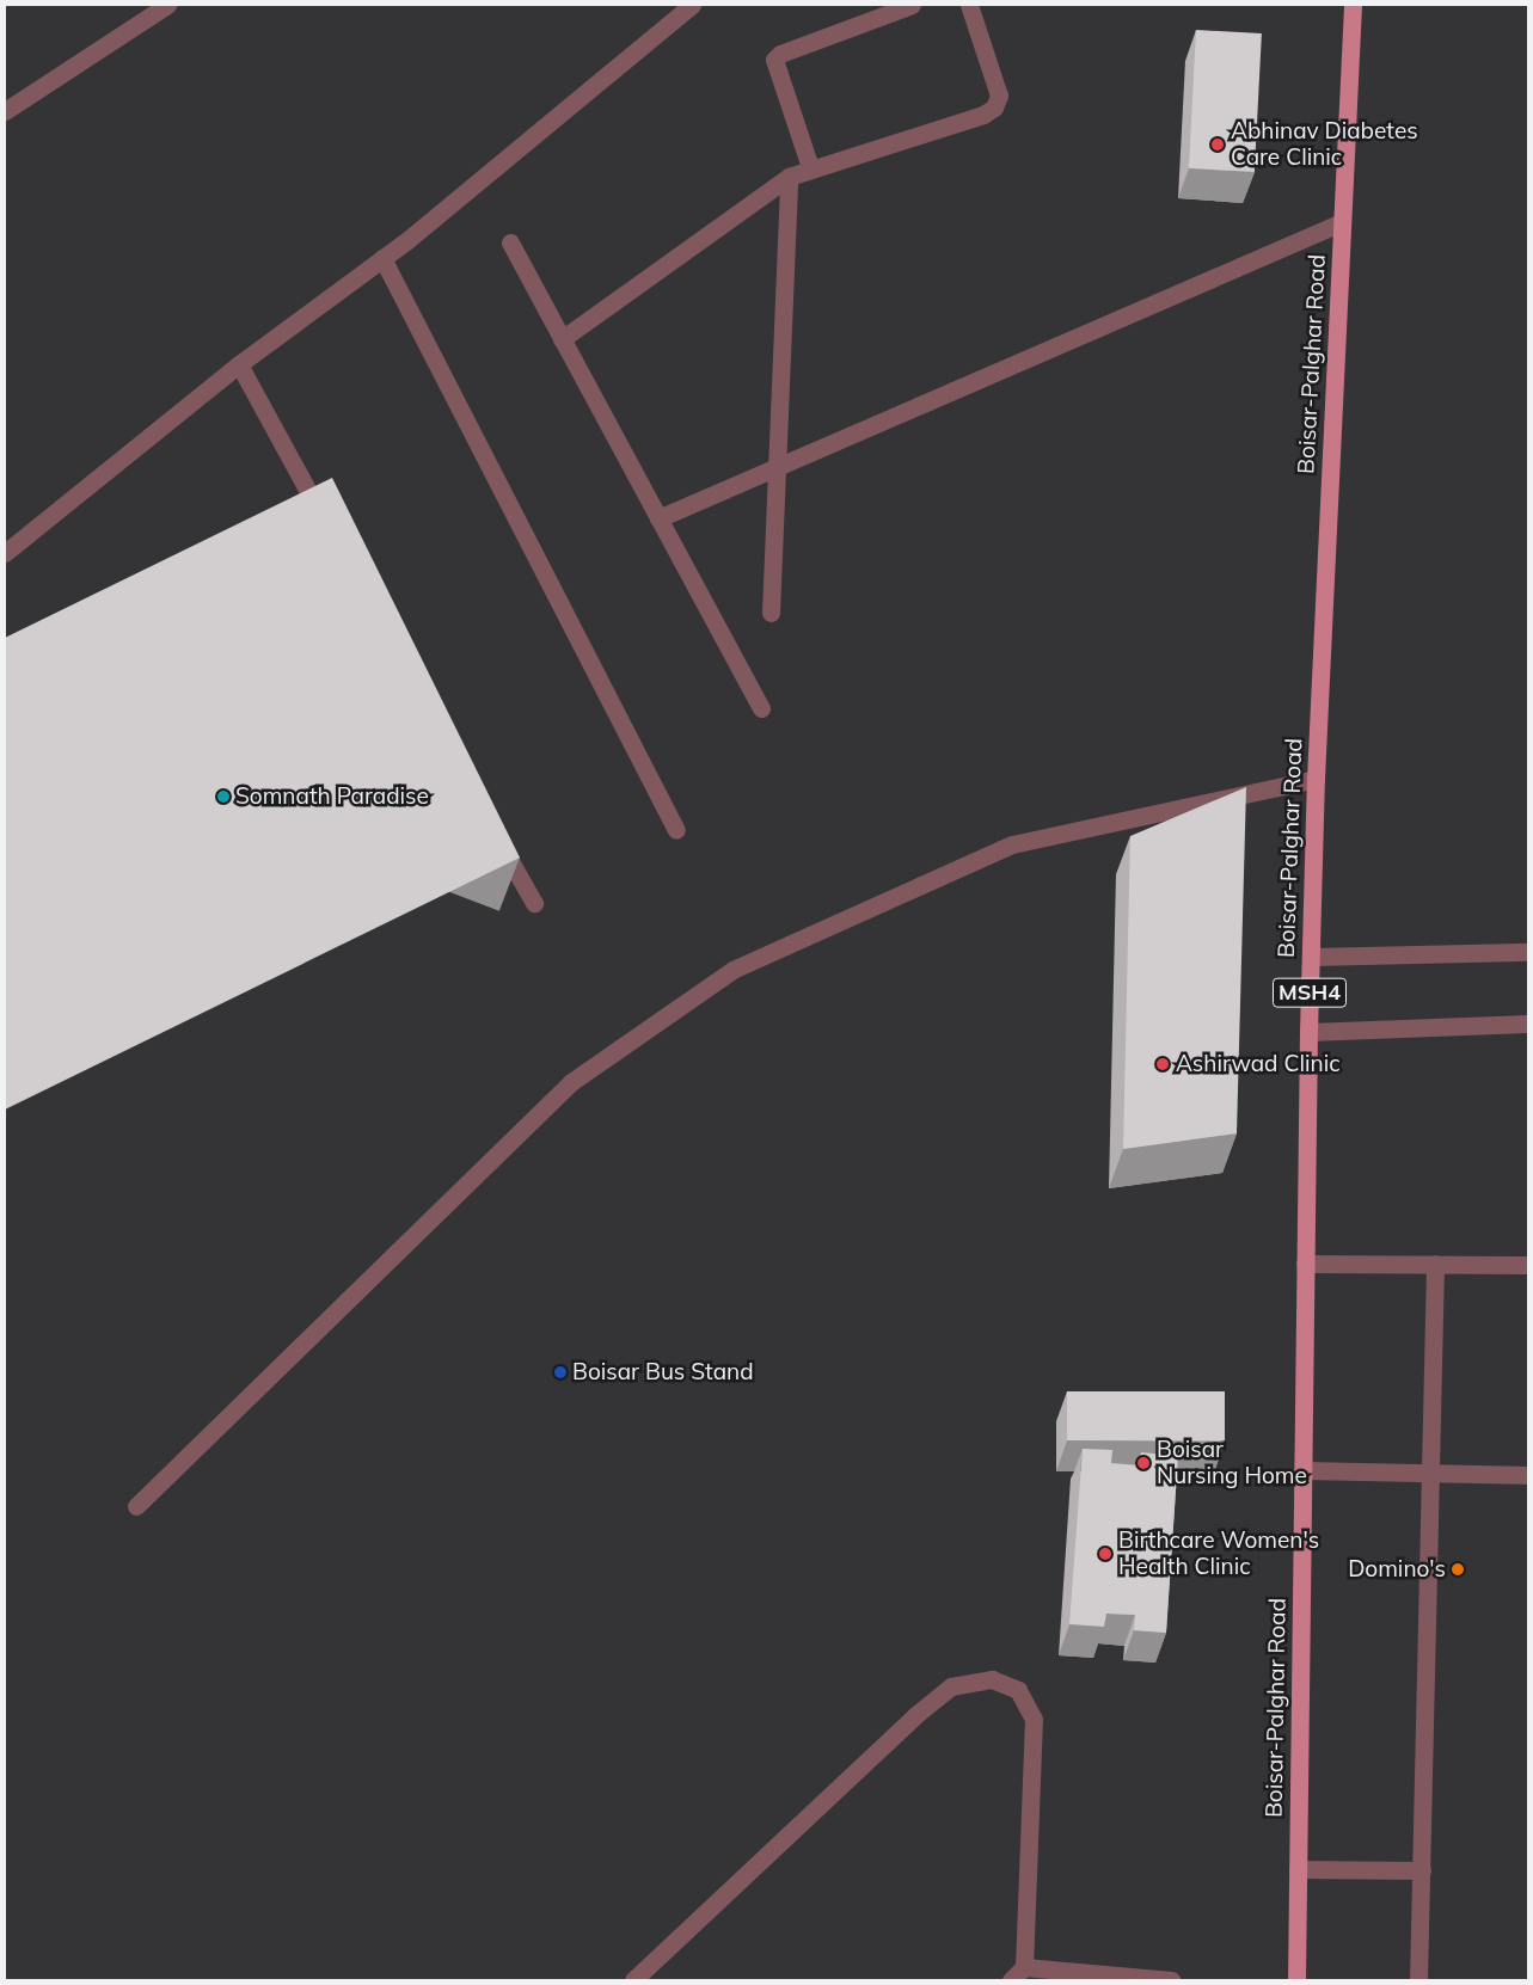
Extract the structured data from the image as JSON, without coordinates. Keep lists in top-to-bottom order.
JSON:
{
  "streets": {
    "main road": ["Boisar-Palghar Road", "MSH4"]
  },
  "places": [
    "Abhinav Diabetes Care Clinic",
    "Somnath Paradise",
    "Ashirwad Clinic",
    "Boisar Bus Stand",
    "Boisar Nursing Home",
    "Birthcare Women's Health Clinic",
    "Domino's"
  ]
}
